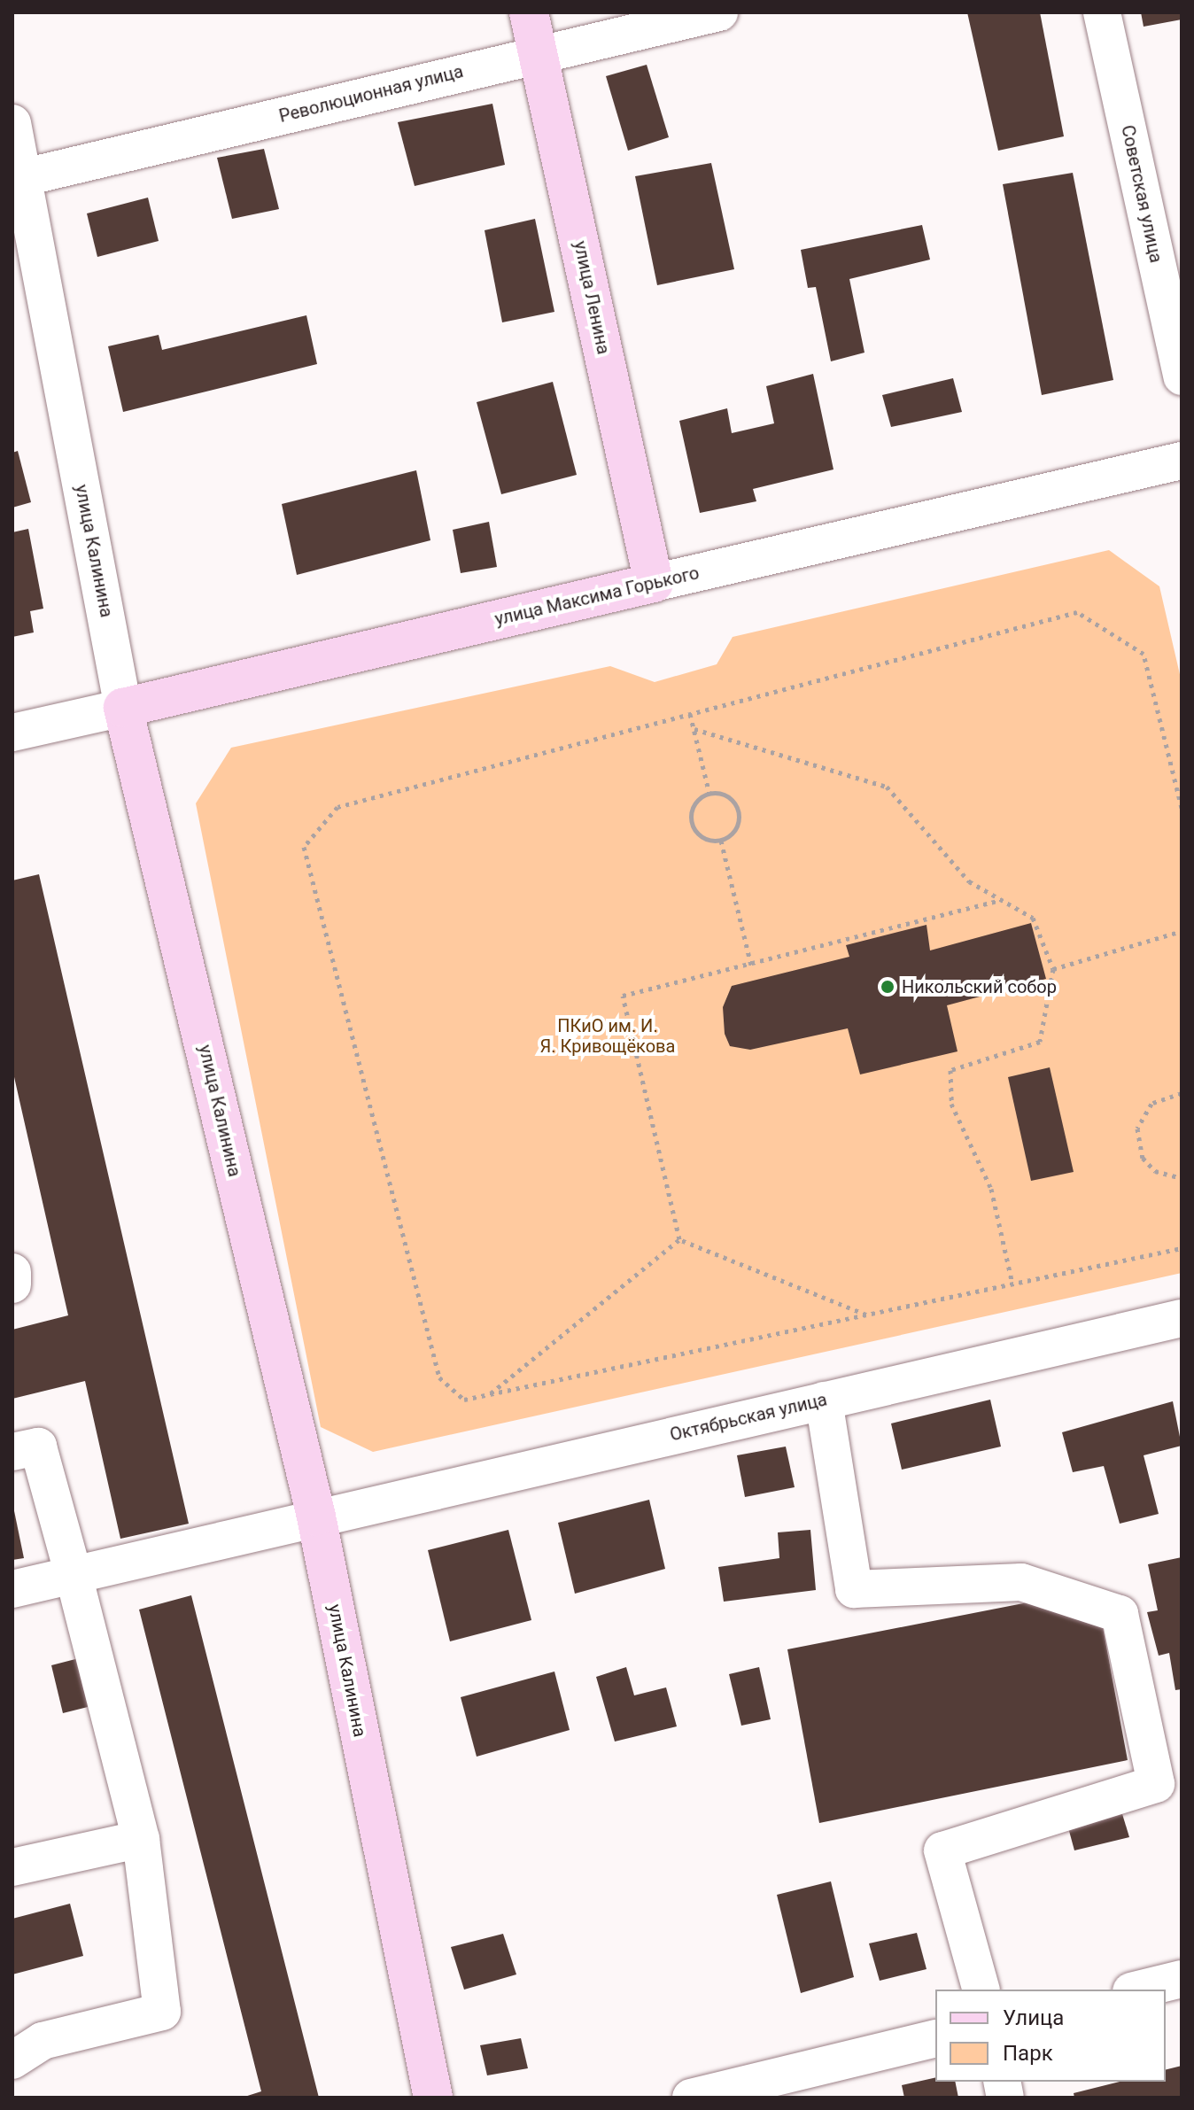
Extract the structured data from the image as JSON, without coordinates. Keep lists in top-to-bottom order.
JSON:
{
  "streets": {
    "main road": ["улица Ленина", "улица Калинина", "улица Максима Горького"],
    "street": ["Революционная улица", "Советская улица", "Октябрьская улица"]
  },
  "crossings": [
    ["Революционная улица", "улица Ленина"],
    ["Революционная улица", "улица Калинина"],
    ["улица Ленина", "улица Максима Горького"],
    ["улица Калинина", "улица Максима Горького"],
    ["улица Калинина", "Октябрьская улица"]
  ],
  "parks": ["ПКиО им. И. Я. Кривощёкова"],
  "places": ["Никольский собор"],
  "legend": ["Улица", "Парк"]
}
